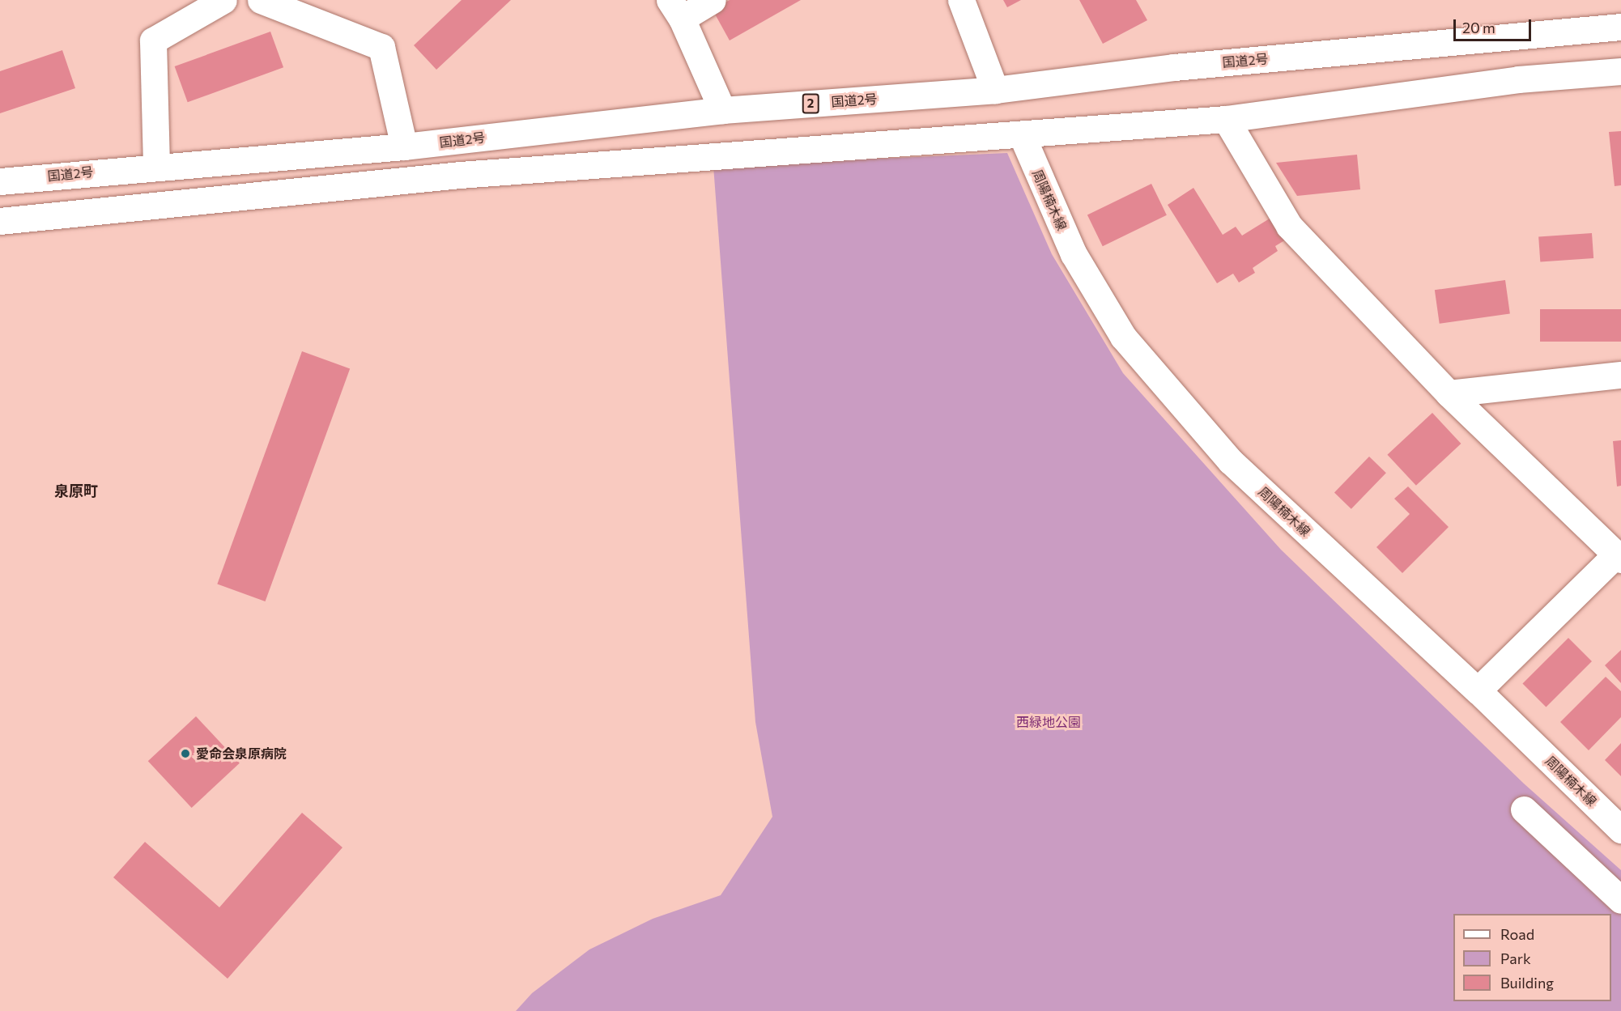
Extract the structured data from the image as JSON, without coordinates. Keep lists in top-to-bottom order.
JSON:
{
  "streets": {
    "main road": ["国道2号", "2", "周陽楠木線"]
  },
  "districts": ["泉原町"],
  "parks": ["西緑地公園"],
  "places": ["愛命会泉原病院"],
  "legend": ["Road", "Park", "Building"],
  "scale_bar": "20 m"
}
